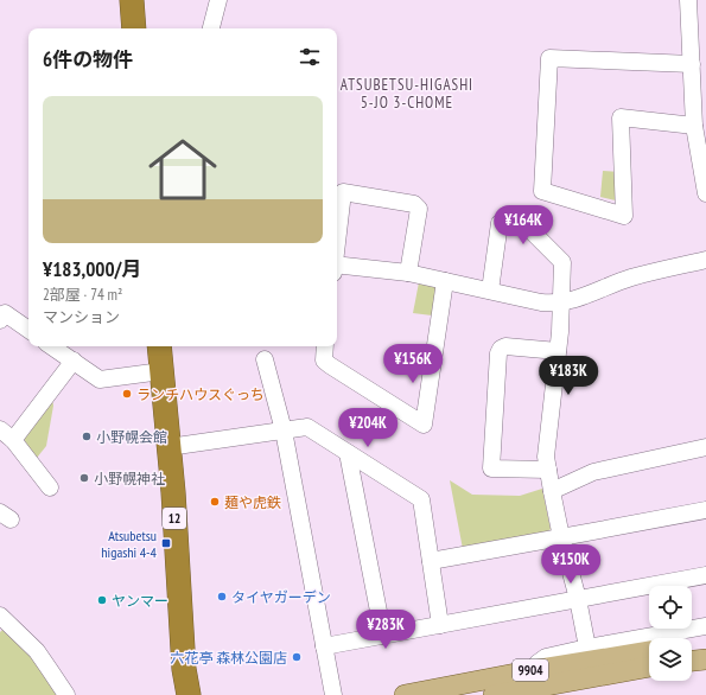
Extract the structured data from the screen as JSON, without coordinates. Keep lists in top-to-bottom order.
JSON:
{
  "streets": {
    "highway": ["12"],
    "main road": ["9904"]
  },
  "districts": ["ATSUBETSU-HIGASHI 5-JO 3-CHOME"],
  "places": {
    "other": [
      "ランチハウスぐっち",
      "小野幌会館",
      "小野幌神社",
      "麺や虎鉄",
      "タイヤガーデン",
      "ヤンマー",
      "六花亭 森林公園店"
    ],
    "transit": ["Atsubetsu higashi 4-4"]
  },
  "page": {
    "heading": "6件の物件",
    "list": [
      {
        "name": "¥183,000/月",
        "note": "2部屋 · 74 m² · マンション"
      }
    ],
    "price": [
      "¥164K",
      "¥156K",
      "¥183K",
      "¥204K",
      "¥150K",
      "¥283K"
    ]
  }
}
